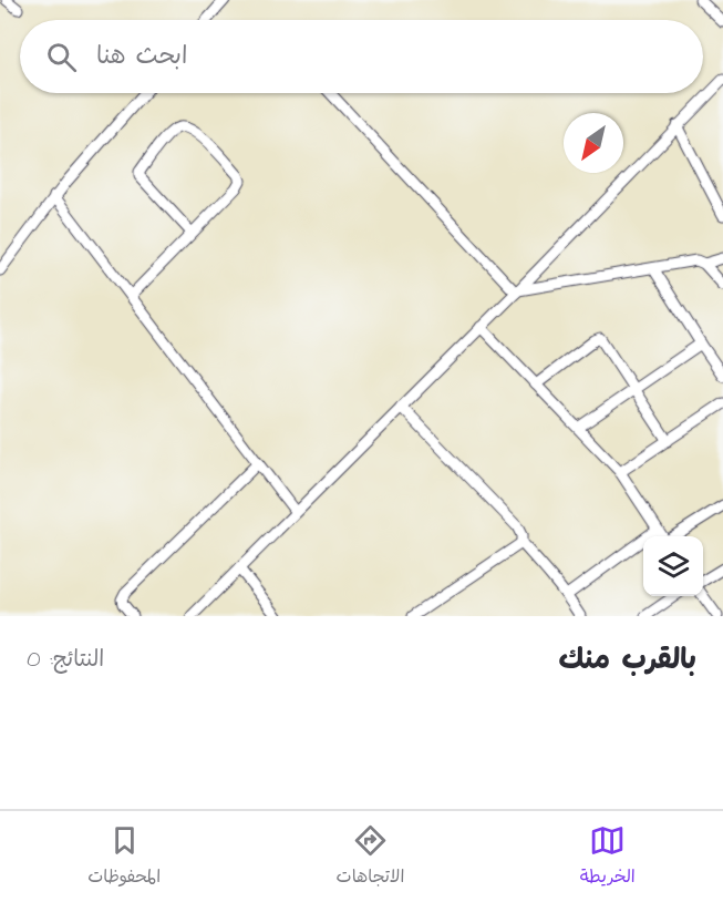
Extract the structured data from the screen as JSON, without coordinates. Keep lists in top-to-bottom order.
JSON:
{
  "north": "bottom left",
  "page": {
    "search": "ابحث هنا",
    "heading": ["بالقرب منك", "النتائج: 0"],
    "nav": ["الخريطة", "الاتجاهات", "المحفوظات"]
  }
}
